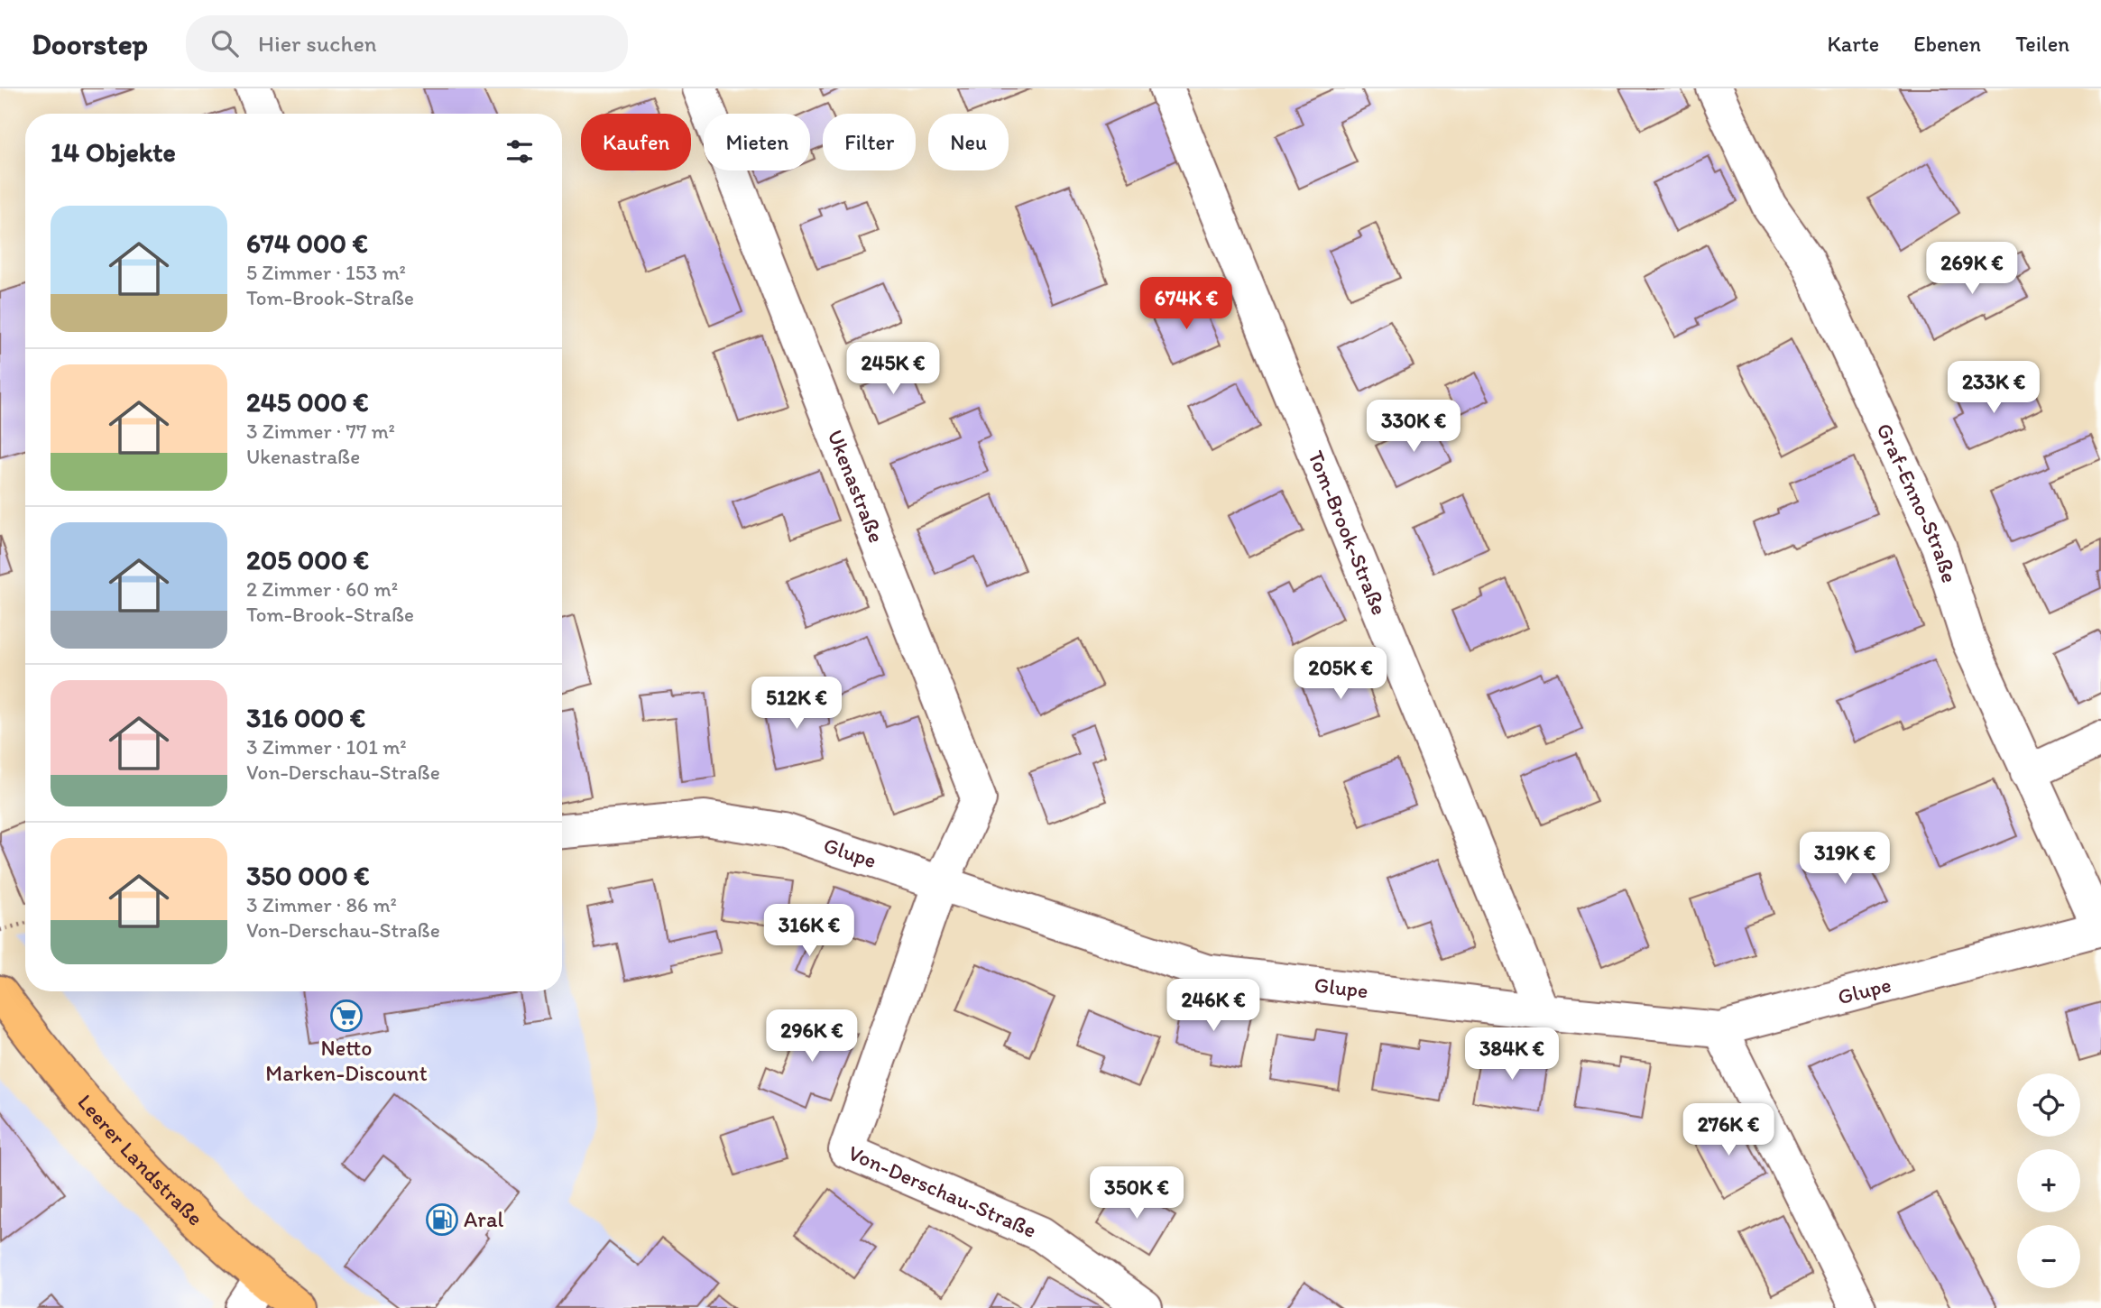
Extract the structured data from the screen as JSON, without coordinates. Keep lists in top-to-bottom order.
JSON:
{
  "streets": {
    "main road": ["Leerer Landstraße"],
    "street": [
      "Ukenastraße",
      "Graf-Enno-Straße",
      "Tom-Brook-Straße",
      "Glupe",
      "Von-Derschau-Straße"
    ]
  },
  "crossings": [
    ["Ukenastraße", "Glupe"],
    ["Ukenastraße", "Von-Derschau-Straße"],
    ["Graf-Enno-Straße", "Glupe"],
    ["Tom-Brook-Straße", "Glupe"],
    ["Glupe", "Von-Derschau-Straße"]
  ],
  "places": {
    "supermarket": ["Netto Marken-Discount"],
    "fuel station": ["Aral"]
  },
  "page": {
    "header": "Doorstep",
    "search": "Hier suchen",
    "nav": ["Karte", "Ebenen", "Teilen"],
    "chip": [
      "Kaufen",
      "Mieten",
      "Filter",
      "Neu"
    ],
    "heading": "14 Objekte",
    "list": [
      {
        "name": "674 000 €",
        "note": "5 Zimmer · 153 m² · Tom-Brook-Straße"
      },
      {
        "name": "245 000 €",
        "note": "3 Zimmer · 77 m² · Ukenastraße"
      },
      {
        "name": "205 000 €",
        "note": "2 Zimmer · 60 m² · Tom-Brook-Straße"
      },
      {
        "name": "316 000 €",
        "note": "3 Zimmer · 101 m² · Von-Derschau-Straße"
      },
      {
        "name": "350 000 €",
        "note": "3 Zimmer · 86 m² · Von-Derschau-Straße"
      }
    ],
    "price": [
      "269K €",
      "674K €",
      "245K €",
      "233K €",
      "330K €",
      "205K €",
      "512K €",
      "319K €",
      "316K €",
      "246K €",
      "296K €",
      "384K €",
      "276K €",
      "350K €"
    ],
    "map_buttons": ["+", "−"]
  }
}
